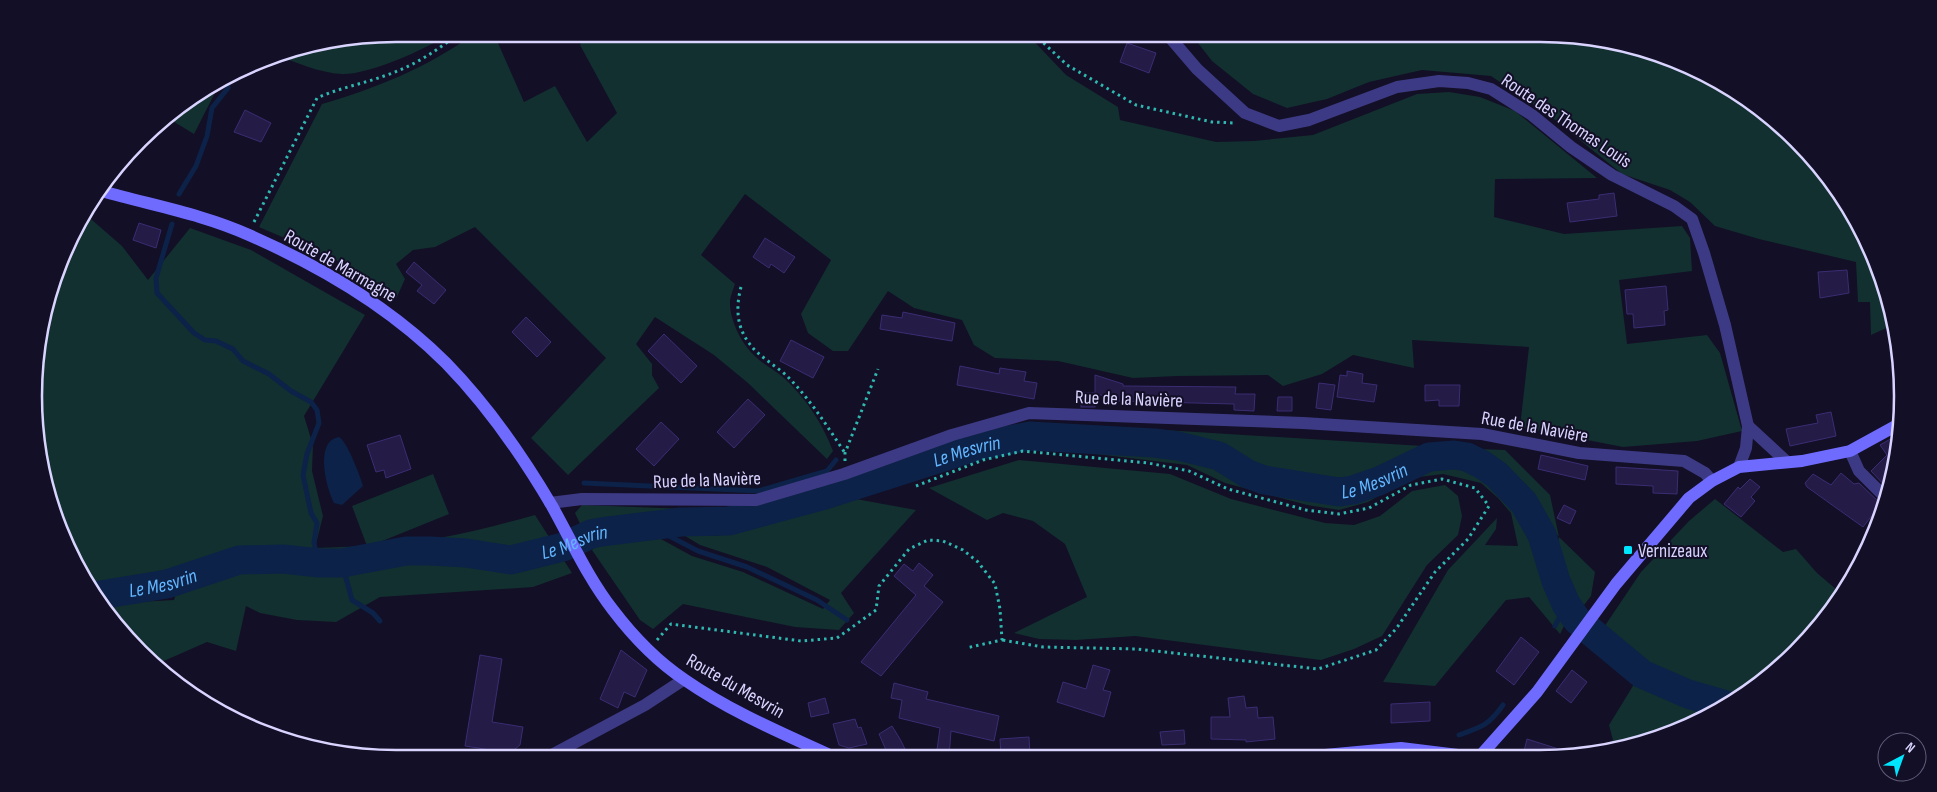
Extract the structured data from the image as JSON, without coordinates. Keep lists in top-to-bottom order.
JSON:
{
  "streets": {
    "main road": ["Route de Marmagne", "Route du Mesvrin"],
    "street": ["Route des Thomas Louis", "Rue de la Navière"]
  },
  "crossings": [
    ["Route de Marmagne", "Rue de la Navière"],
    ["Route de Marmagne", "Route du Mesvrin"]
  ],
  "water": ["Le Mesvrin"],
  "places": {
    "transit": ["Vernizeaux"]
  },
  "north": "top right"
}
